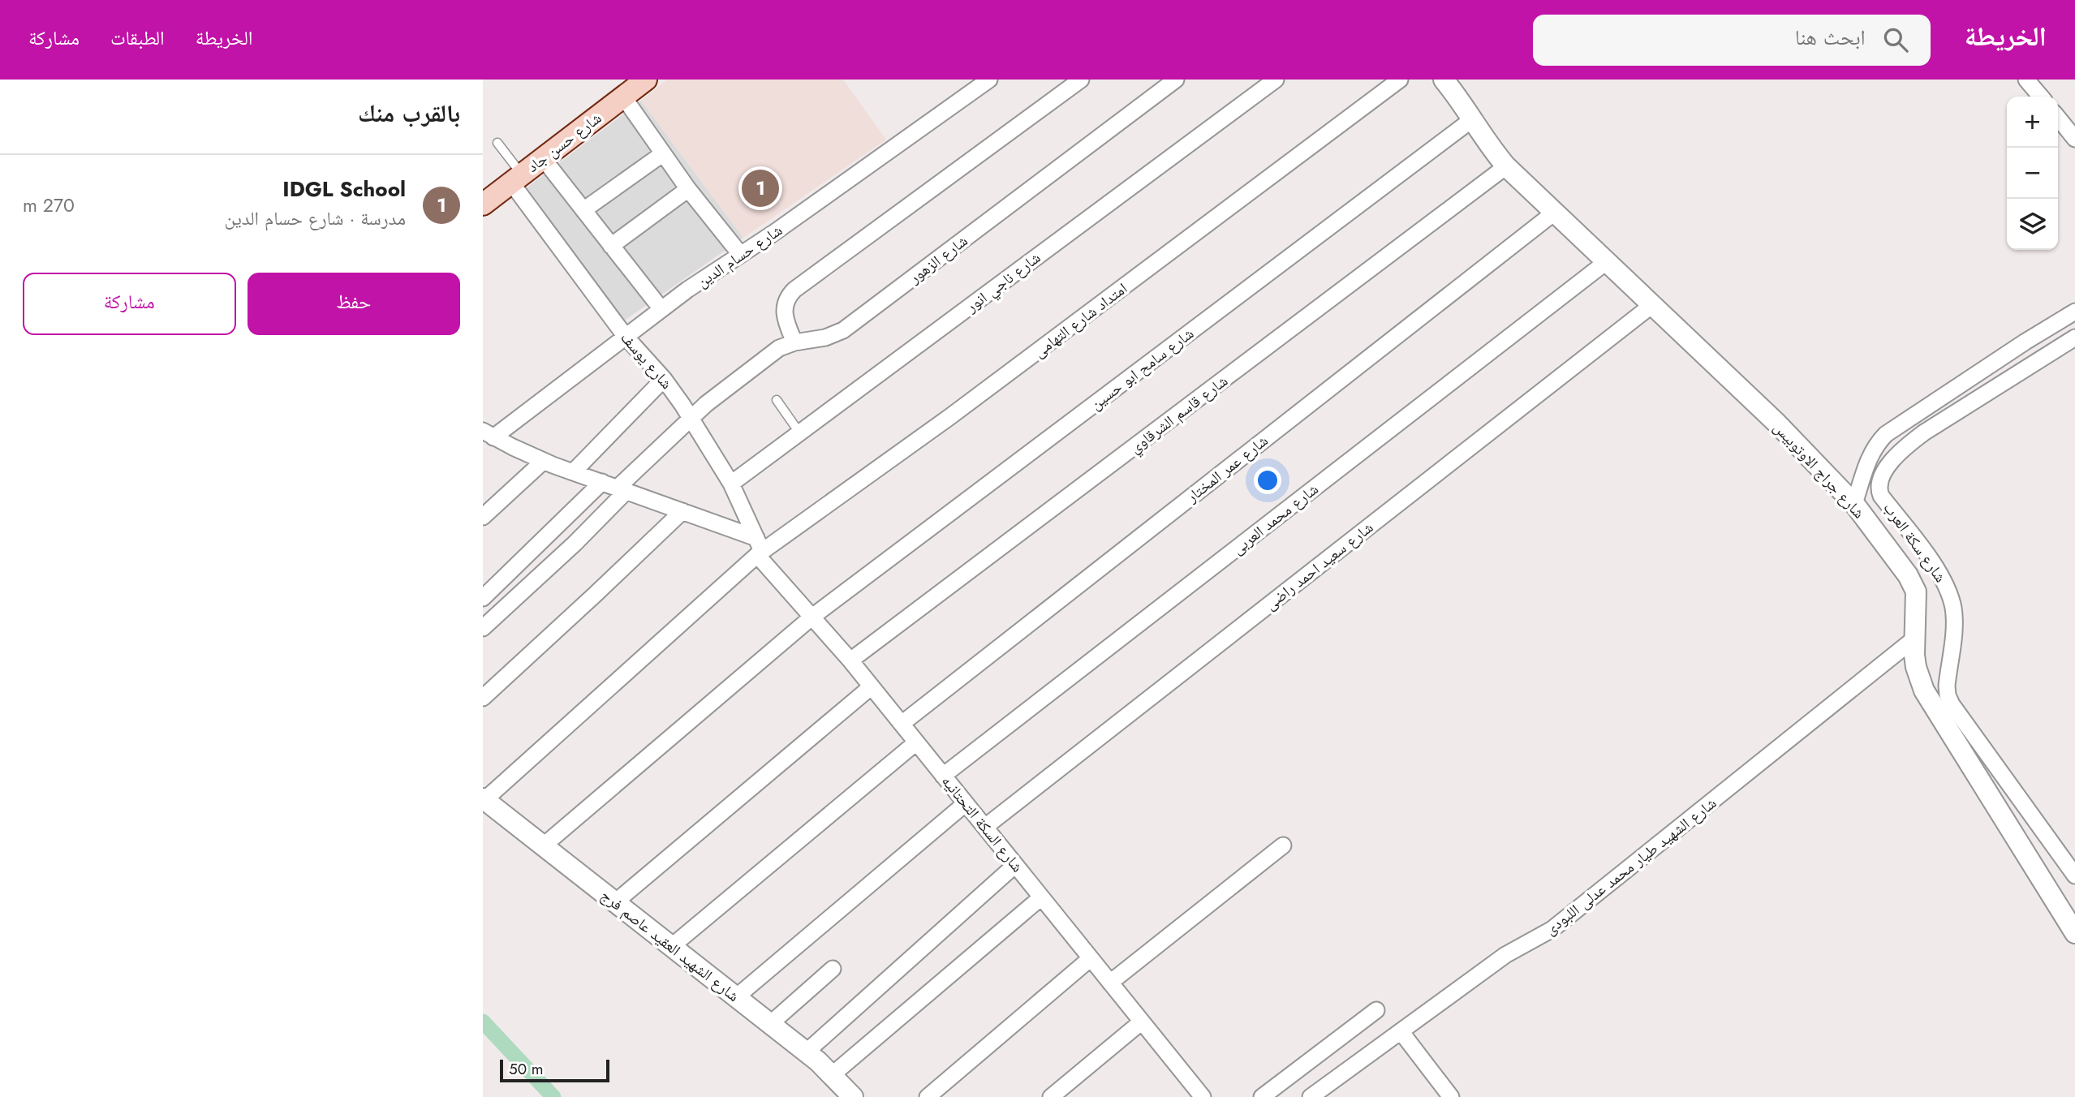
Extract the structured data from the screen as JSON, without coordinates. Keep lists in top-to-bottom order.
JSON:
{
  "streets": {
    "main road": ["شارع حسن جاد"],
    "street": [
      "شارع حسام الدين",
      "شارع الزهور",
      "شارع ناجي انور",
      "امتداد شارع التهامى",
      "شارع يوسف",
      "شارع سامح ابو حسين",
      "شارع قاسم الشرقاوي",
      "شارع عمر المختار",
      "شارع جراج الاوتوبيس",
      "شارع محمد العربى",
      "شارع سكة العرب",
      "شارع سعيد احمد راضى",
      "شارع السكة التحتانيه",
      "شارع الشهيد طيار محمد عدلى اللبودى",
      "شارع الشهيد العقيد عاصم فرج"
    ]
  },
  "crossings": [
    ["شارع حسن جاد", "شارع يوسف"],
    ["شارع حسام الدين", "شارع يوسف"],
    ["شارع الزهور", "شارع يوسف"],
    ["شارع ناجي انور", "شارع يوسف"],
    ["امتداد شارع التهامى", "شارع يوسف"],
    ["امتداد شارع التهامى", "شارع السكة التحتانيه"],
    ["امتداد شارع التهامى", "شارع الشهيد العقيد عاصم فرج"],
    ["شارع يوسف", "شارع السكة التحتانيه"],
    ["شارع سامح ابو حسين", "شارع جراج الاوتوبيس"],
    ["شارع سامح ابو حسين", "شارع السكة التحتانيه"],
    ["شارع سامح ابو حسين", "شارع الشهيد العقيد عاصم فرج"],
    ["شارع قاسم الشرقاوي", "شارع جراج الاوتوبيس"],
    ["شارع قاسم الشرقاوي", "شارع السكة التحتانيه"],
    ["شارع عمر المختار", "شارع جراج الاوتوبيس"],
    ["شارع عمر المختار", "شارع السكة التحتانيه"],
    ["شارع جراج الاوتوبيس", "شارع محمد العربى"],
    ["شارع جراج الاوتوبيس", "شارع سعيد احمد راضى"],
    ["شارع جراج الاوتوبيس", "شارع الشهيد طيار محمد عدلى اللبودى"],
    ["شارع محمد العربى", "شارع السكة التحتانيه"],
    ["شارع سعيد احمد راضى", "شارع السكة التحتانيه"]
  ],
  "scale_bar": "50 m",
  "page": {
    "header": "الخريطة",
    "search": "ابحث هنا",
    "nav": ["الخريطة", "الطبقات", "مشاركة"],
    "heading": "بالقرب منك",
    "map_buttons": ["+", "−"],
    "list": [
      {
        "mark": "1",
        "name": "IDGL School",
        "note": "مدرسة · شارع حسام الدين",
        "value": "270 m"
      }
    ],
    "pins": "1",
    "buttons": ["حفظ", "مشاركة"],
    "scale": "50 m"
  }
}
